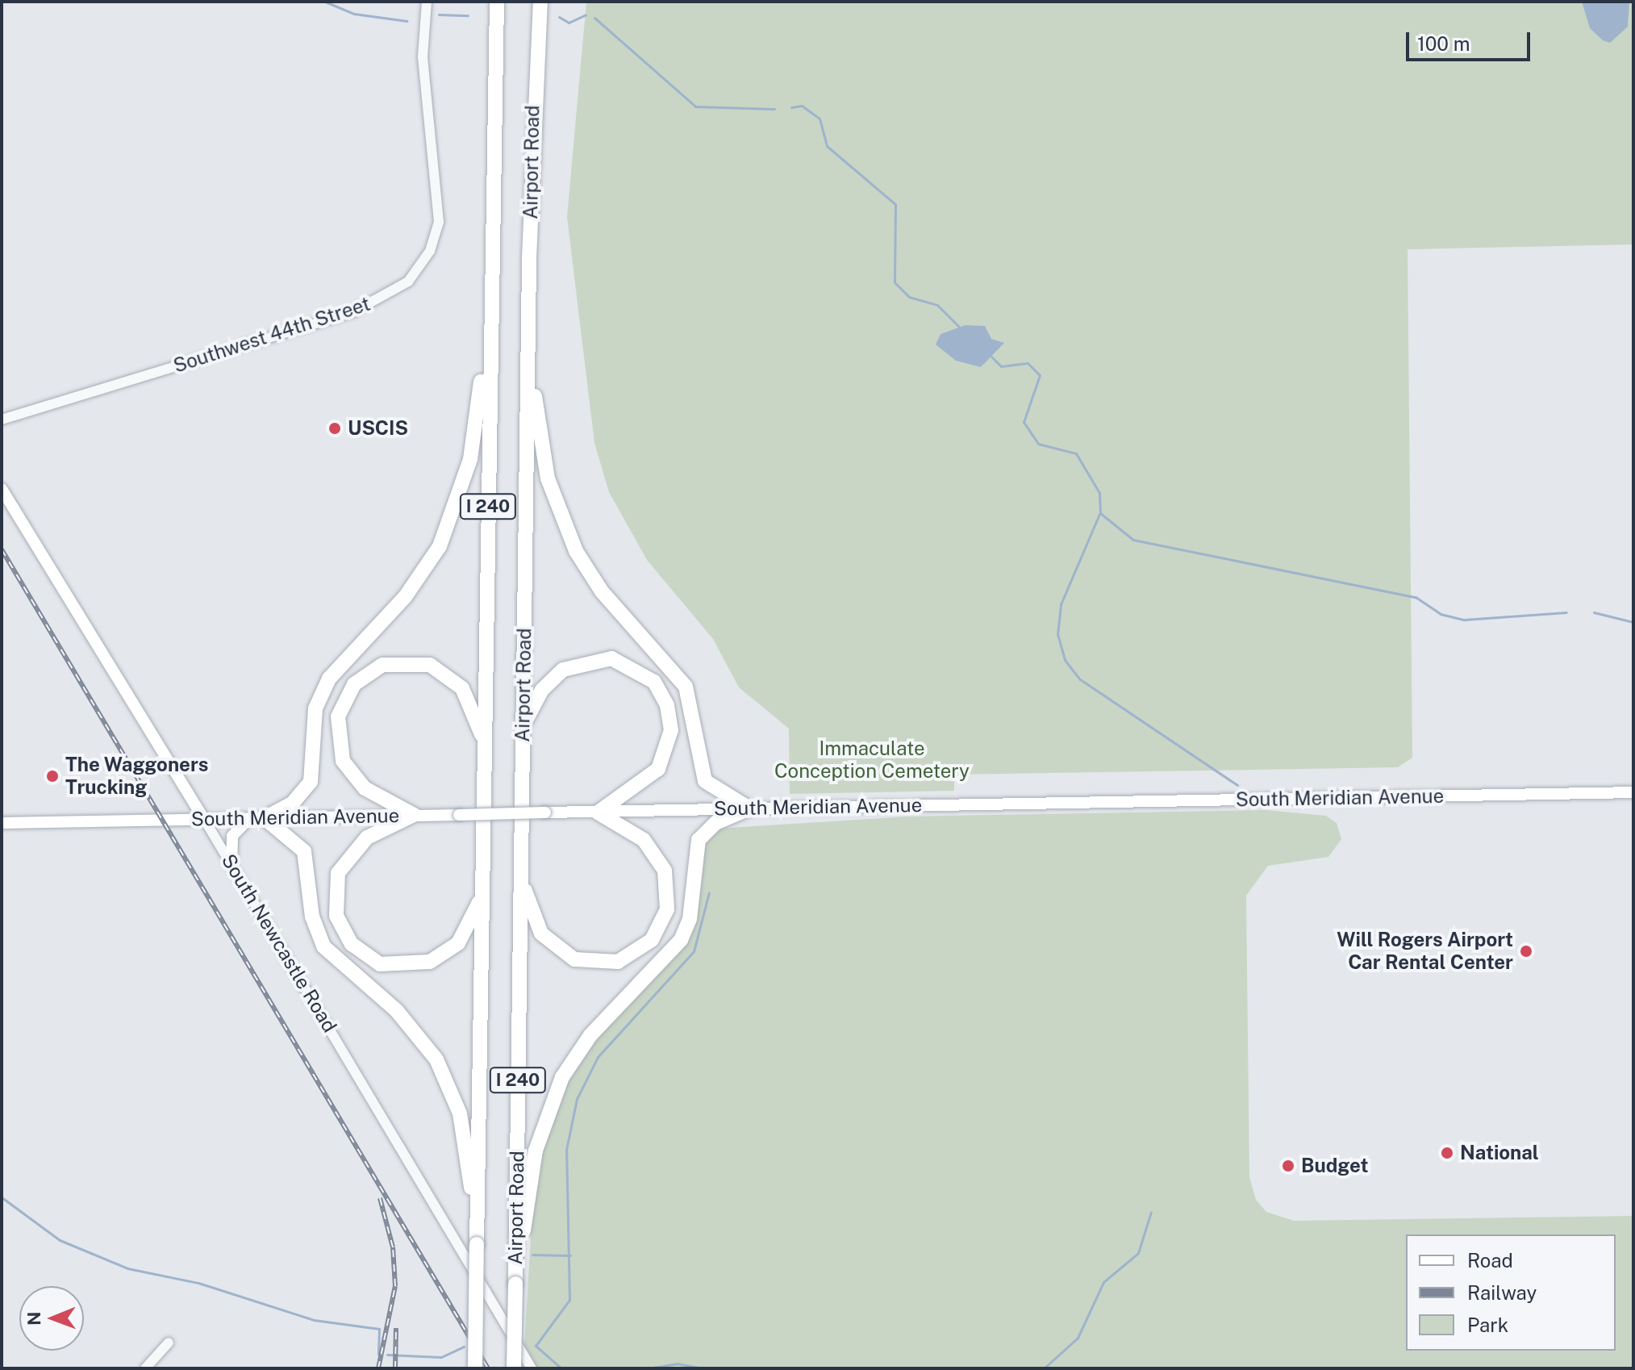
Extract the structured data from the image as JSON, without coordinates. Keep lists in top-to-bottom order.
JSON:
{
  "streets": {
    "highway": ["Airport Road", "I 240"],
    "main road": ["South Meridian Avenue", "South Newcastle Road"],
    "street": ["Southwest 44th Street"]
  },
  "crossings": [
    ["South Meridian Avenue", "South Newcastle Road"]
  ],
  "parks": ["Immaculate Conception Cemetery"],
  "places": [
    "USCIS",
    "The Waggoners Trucking",
    "Will Rogers Airport Car Rental Center",
    "National",
    "Budget"
  ],
  "legend": ["Road", "Railway", "Park"],
  "scale_bar": "100 m",
  "north": "left"
}
